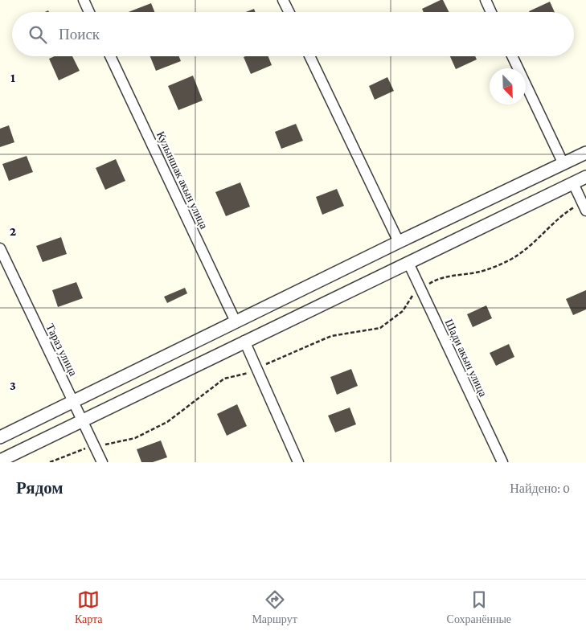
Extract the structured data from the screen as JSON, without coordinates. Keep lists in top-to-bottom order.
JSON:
{
  "streets": {
    "street": ["Кулыншак акын улица", "Тараз улица", "Шади акын улица"]
  },
  "north": "bottom right",
  "page": {
    "search": "Поиск",
    "heading": ["Рядом", "Найдено: 0"],
    "nav": ["Карта", "Маршрут", "Сохранённые"]
  },
  "grid": {
    "rows": ["1", "2", "3"]
  }
}
